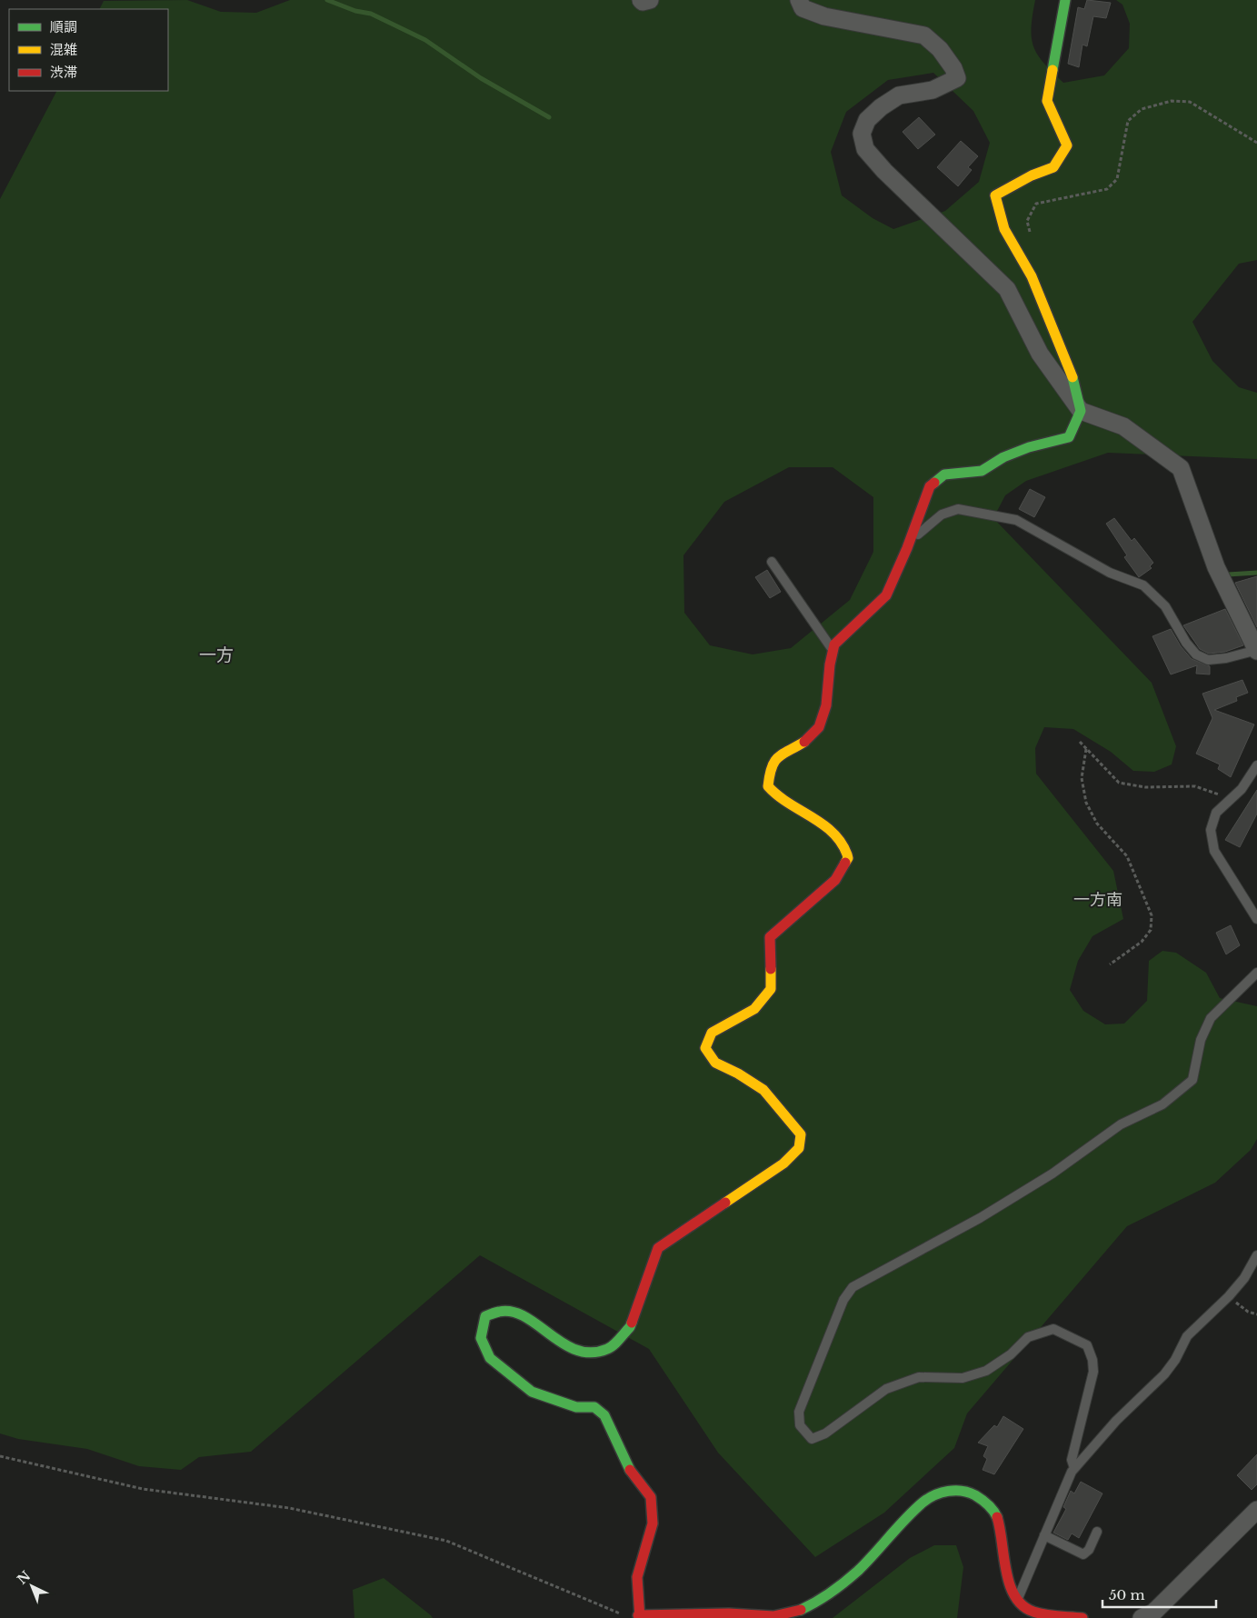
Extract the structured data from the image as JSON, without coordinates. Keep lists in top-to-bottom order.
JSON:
{
  "districts": ["一方", "一方南"],
  "legend": ["順調", "混雑", "渋滞"],
  "scale_bar": "50 m",
  "north": "top left"
}
